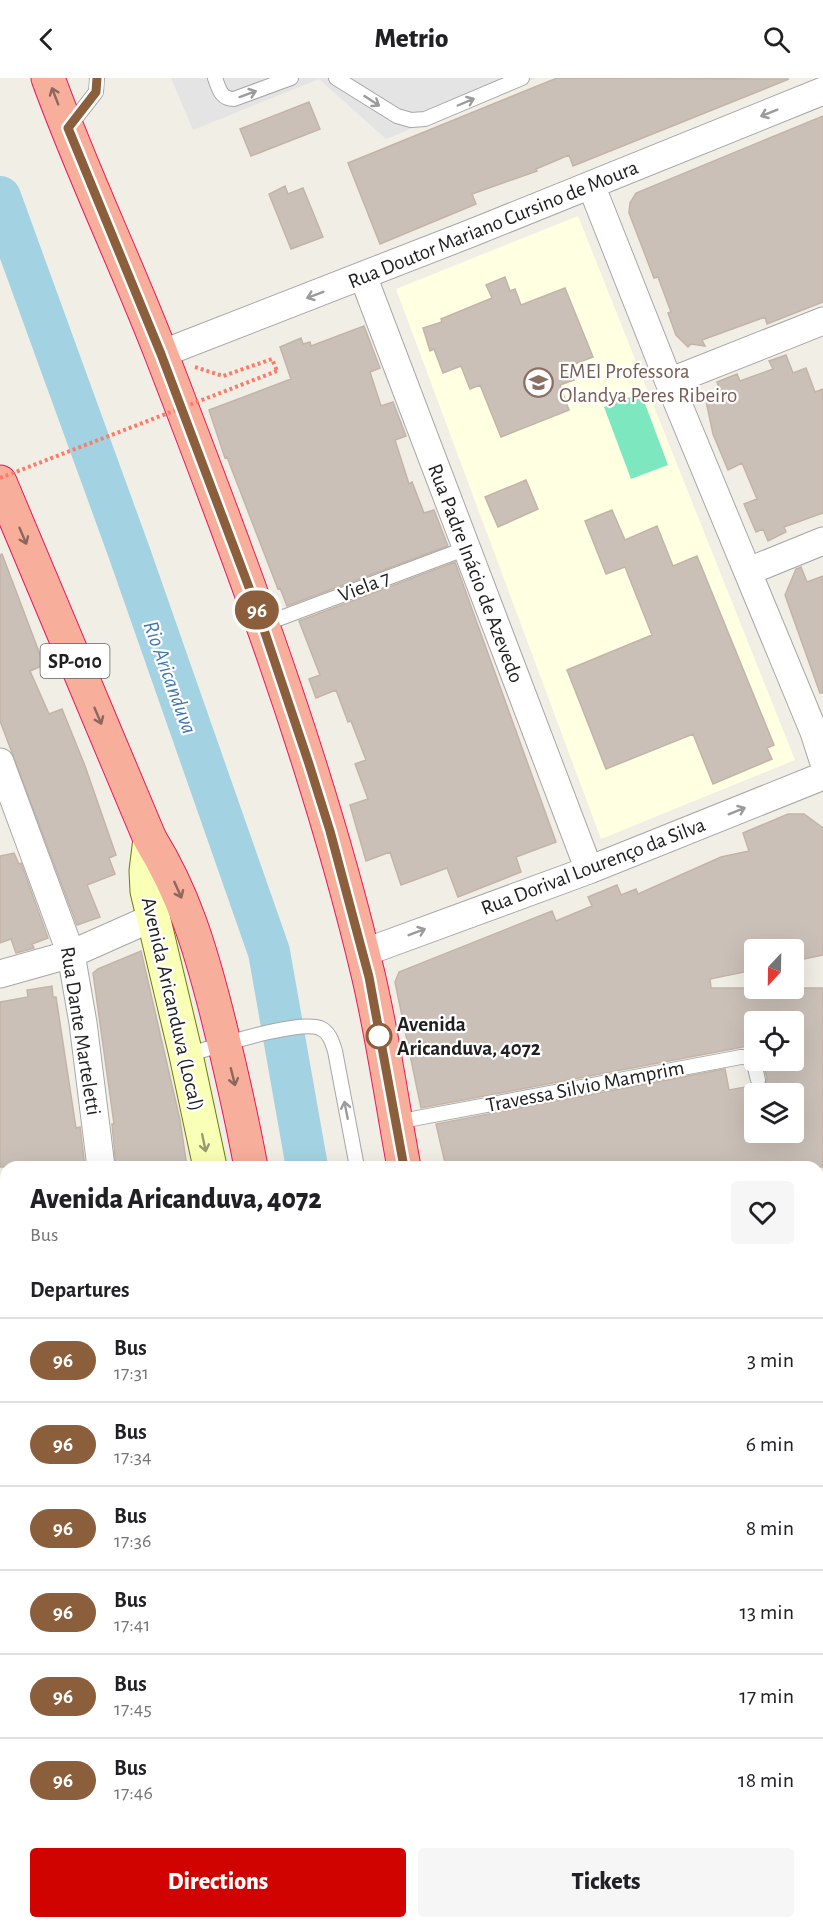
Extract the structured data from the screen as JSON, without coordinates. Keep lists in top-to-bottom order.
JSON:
{
  "streets": {
    "highway": ["SP-010"],
    "main road": ["Avenida Aricanduva (Local)"],
    "street": [
      "Rua Doutor Mariano Cursino de Moura",
      "Rua Padre Inácio de Azevedo",
      "Rua Dorival Lourenço da Silva",
      "Rua Dante Marteletti"
    ],
    "lane": ["Viela 7", "Travessa Silvio Mamprim"]
  },
  "crossings": [
    ["Rua Doutor Mariano Cursino de Moura", "Rua Padre Inácio de Azevedo"],
    ["Rua Padre Inácio de Azevedo", "Viela 7"],
    ["Rua Padre Inácio de Azevedo", "Rua Dorival Lourenço da Silva"],
    ["SP-010", "Avenida Aricanduva (Local)"]
  ],
  "one_way": ["Rua Dorival Lourenço da Silva"],
  "water": ["Rio Aricanduva"],
  "places": {
    "school or university": ["EMEI Professora Olandya Peres Ribeiro"],
    "other": ["Avenida Aricanduva, 4072"]
  },
  "lines": ["bus line 96"],
  "north": "bottom",
  "page": {
    "header": "Metrio",
    "on_map": "96",
    "heading": [
      ["Avenida Aricanduva, 4072", "Bus"],
      "Departures"
    ],
    "list": [
      {
        "mark": "96",
        "name": "Bus",
        "note": "17:31",
        "value": "3 min"
      },
      {
        "mark": "96",
        "name": "Bus",
        "note": "17:34",
        "value": "6 min"
      },
      {
        "mark": "96",
        "name": "Bus",
        "note": "17:36",
        "value": "8 min"
      },
      {
        "mark": "96",
        "name": "Bus",
        "note": "17:41",
        "value": "13 min"
      },
      {
        "mark": "96",
        "name": "Bus",
        "note": "17:45",
        "value": "17 min"
      },
      {
        "mark": "96",
        "name": "Bus",
        "note": "17:46",
        "value": "18 min"
      }
    ],
    "buttons": ["Directions", "Tickets"]
  }
}
